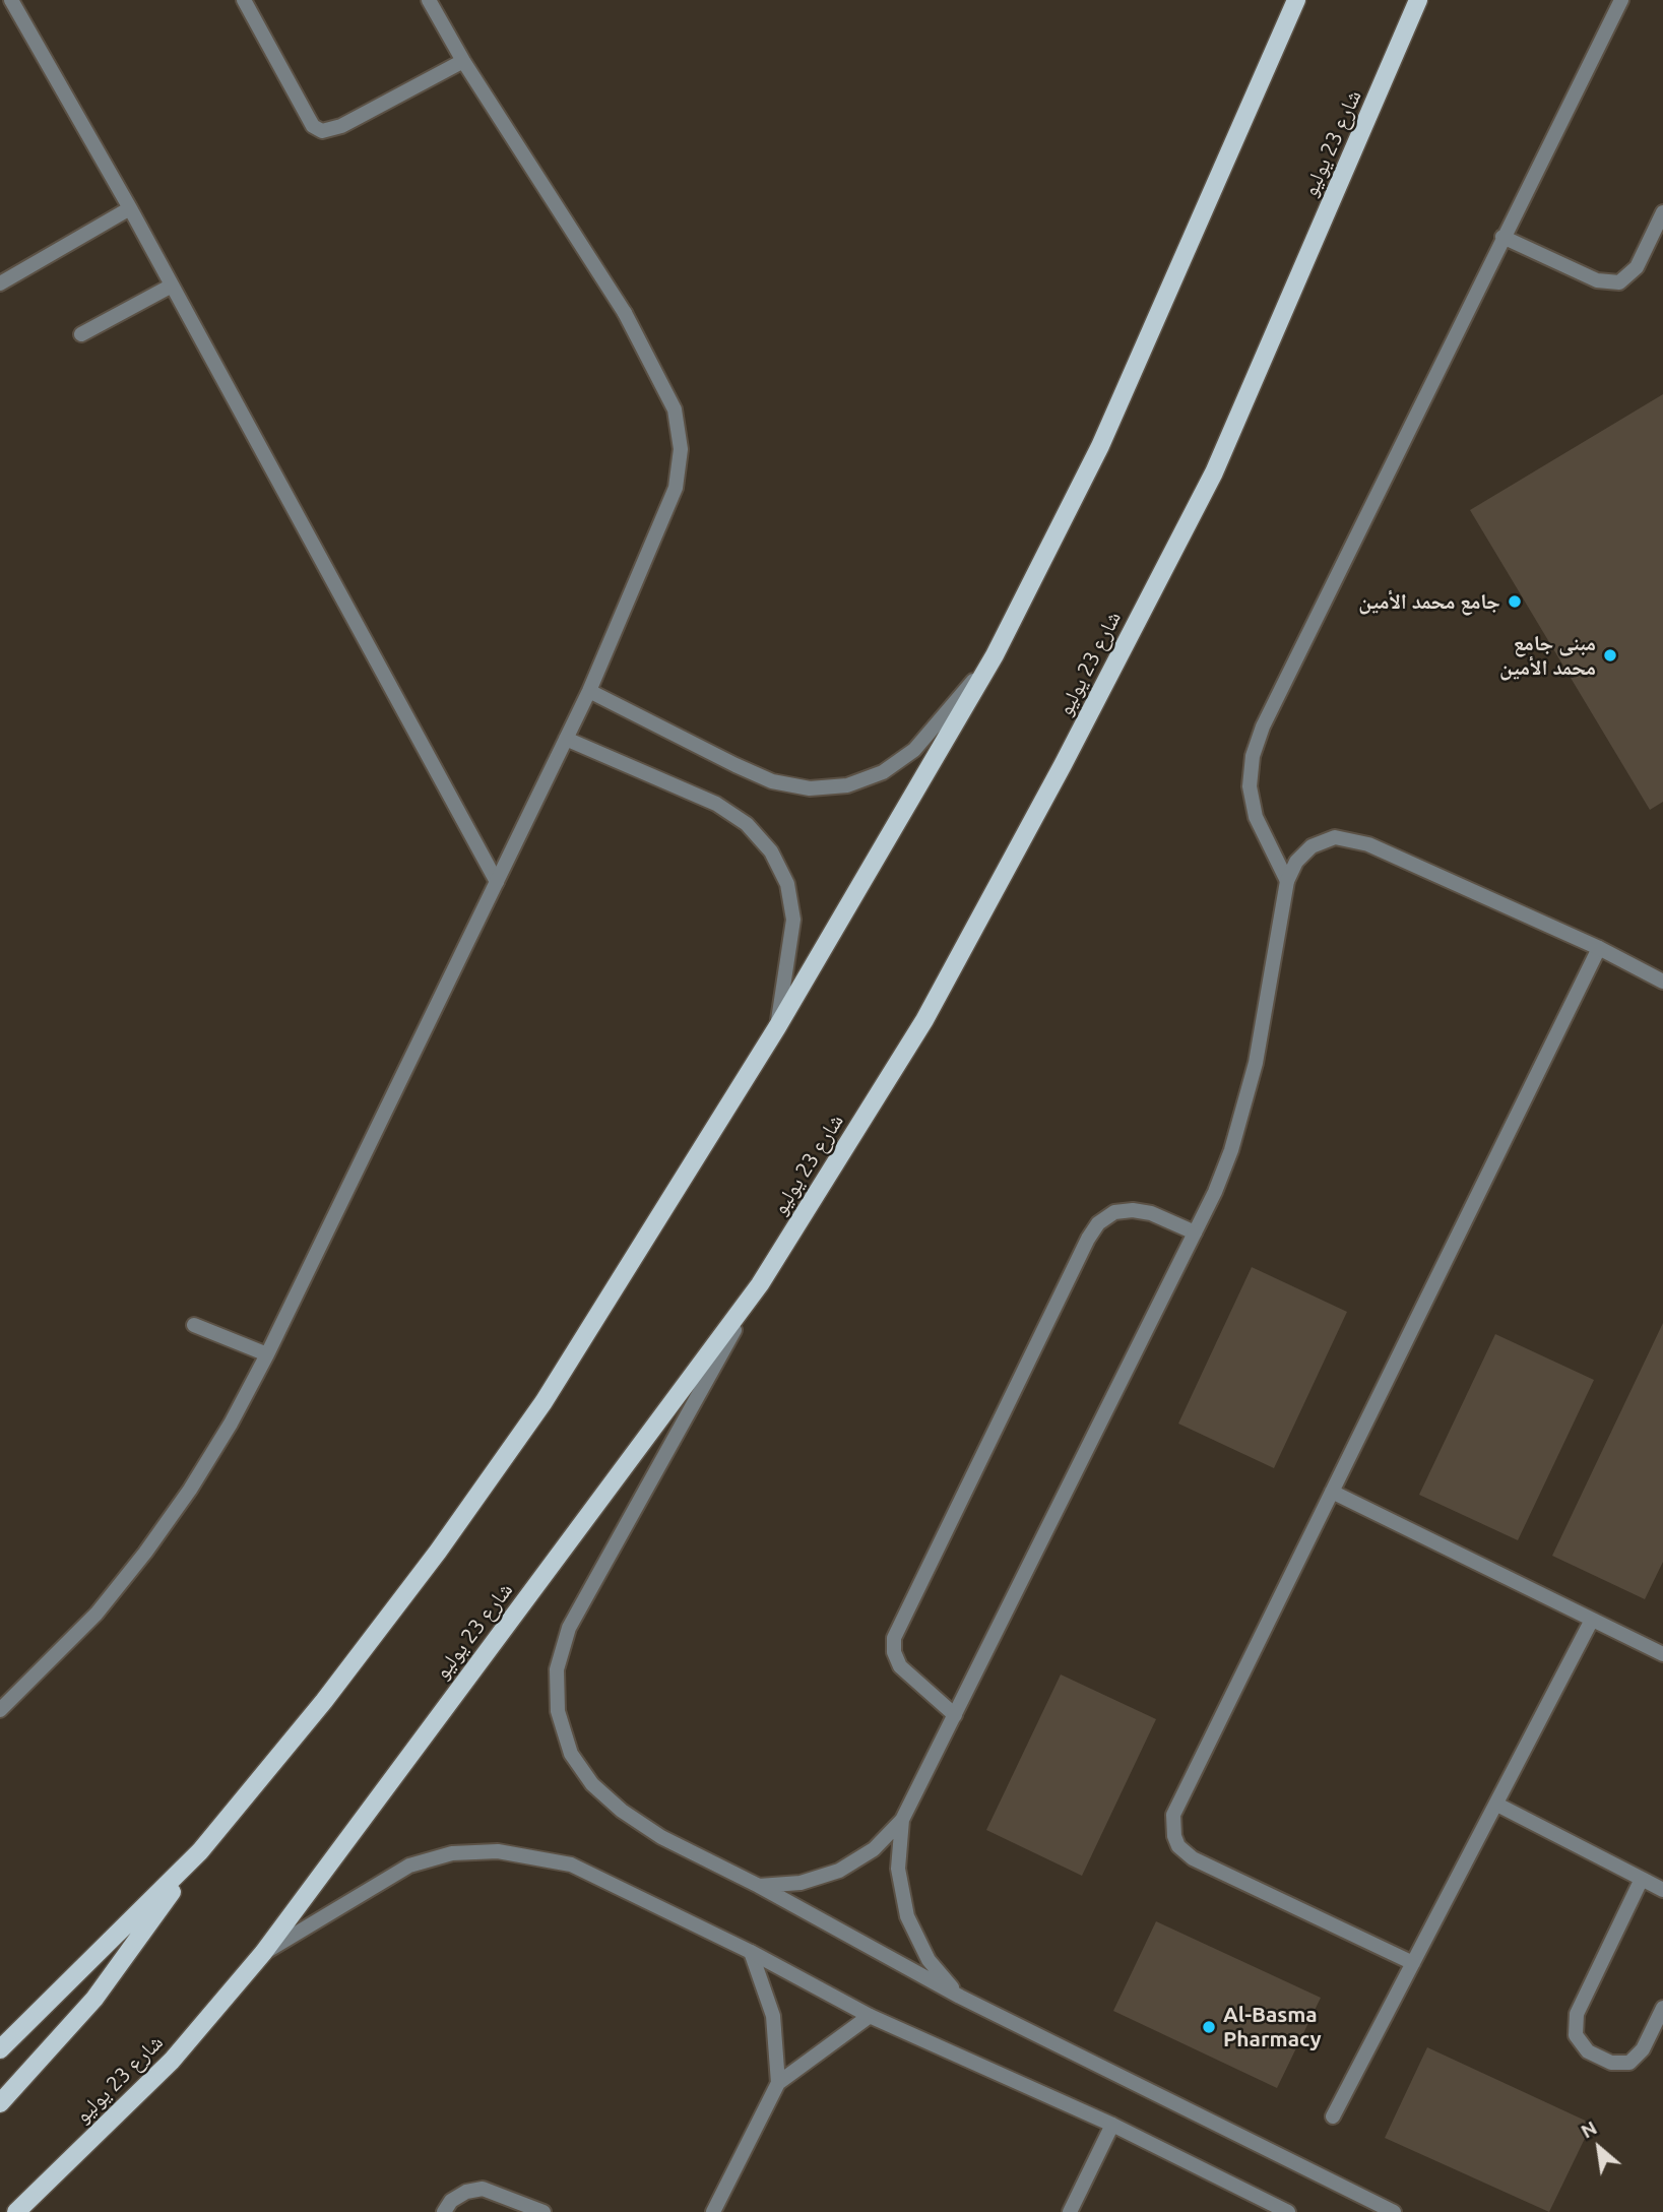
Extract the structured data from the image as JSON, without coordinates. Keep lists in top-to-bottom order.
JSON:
{
  "streets": {
    "main road": ["شارع 23 يوليو"]
  },
  "places": ["جامع محمد الأمين", "مبنى جامع محمد الأمين", "Al-Basma Pharmacy"],
  "north": "top left"
}
